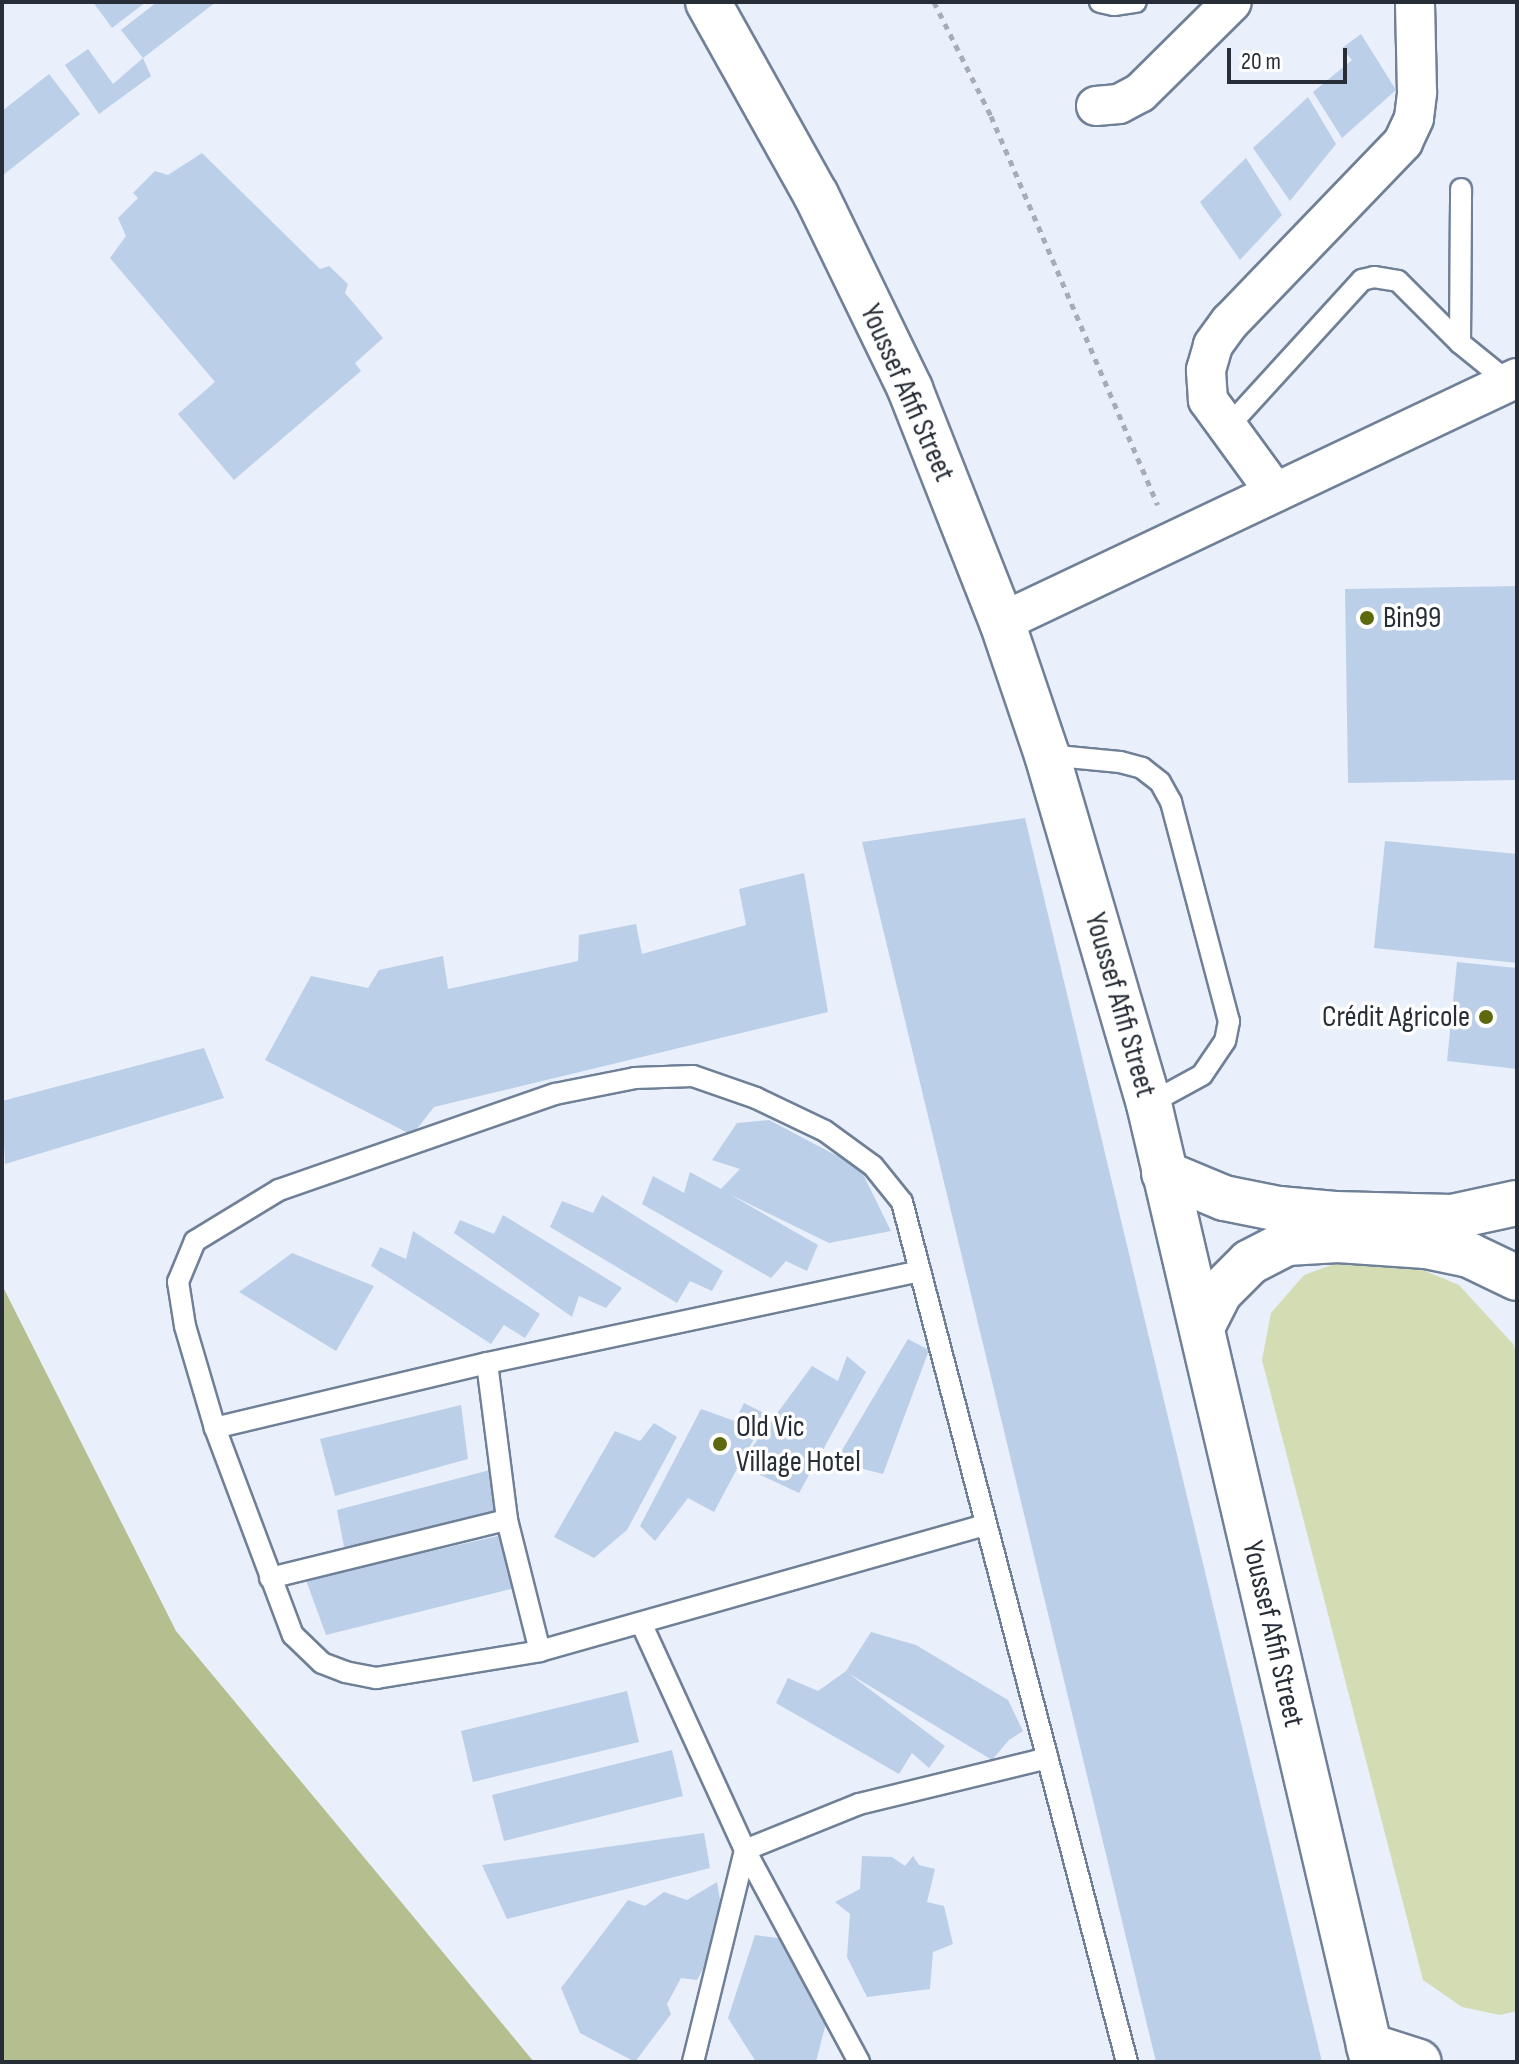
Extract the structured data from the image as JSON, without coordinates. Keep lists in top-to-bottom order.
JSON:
{
  "streets": {
    "street": ["Youssef Afifi Street"]
  },
  "places": ["Bin99", "Crédit Agricole", "Old Vic Village Hotel"],
  "scale_bar": "20 m"
}
